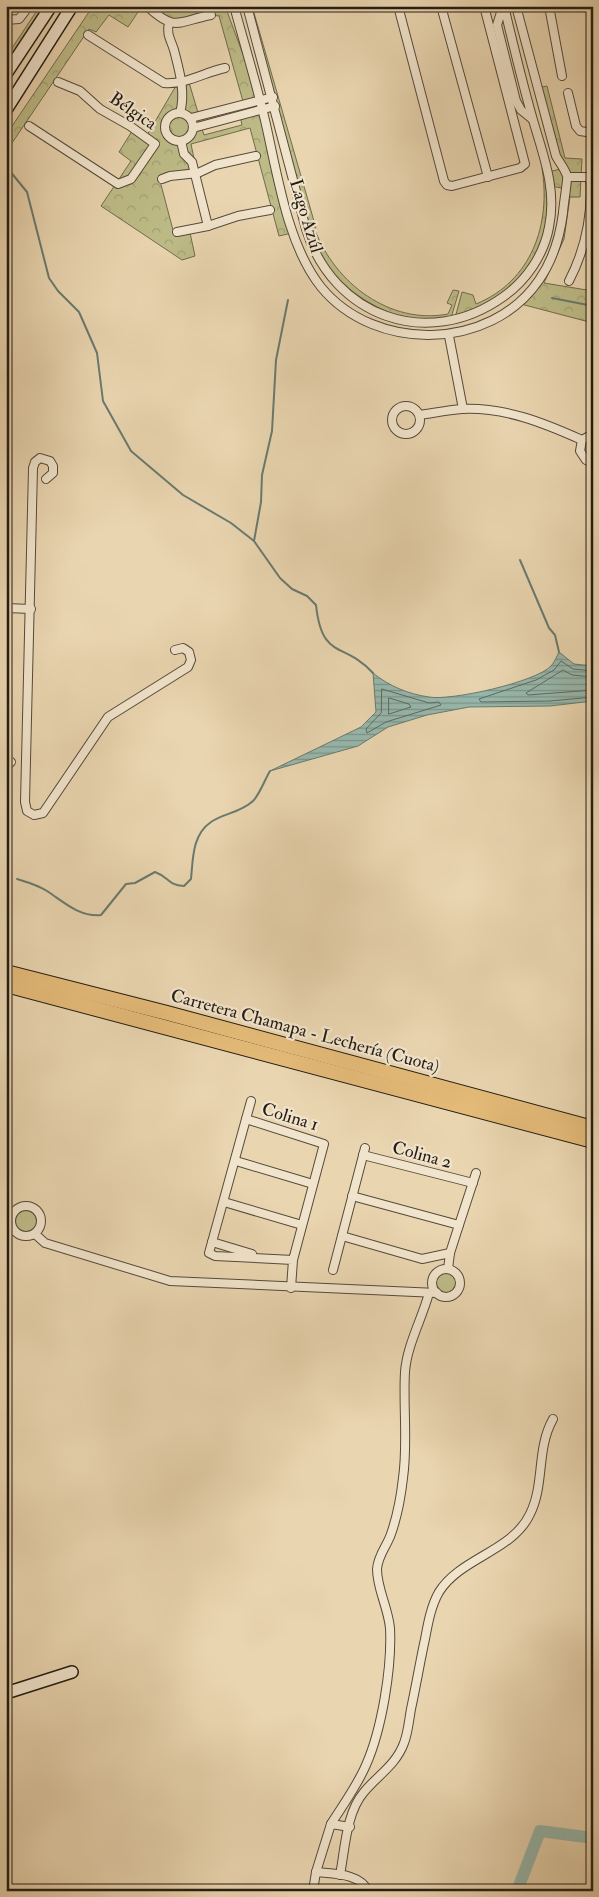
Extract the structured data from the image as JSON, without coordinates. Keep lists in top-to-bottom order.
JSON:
{
  "streets": {
    "highway": ["Carretera Chamapa - Lechería (Cuota)"],
    "street": [
      "Bélgica",
      "Lago Azúl",
      "Colina 1",
      "Colina 2"
    ]
  }
}
